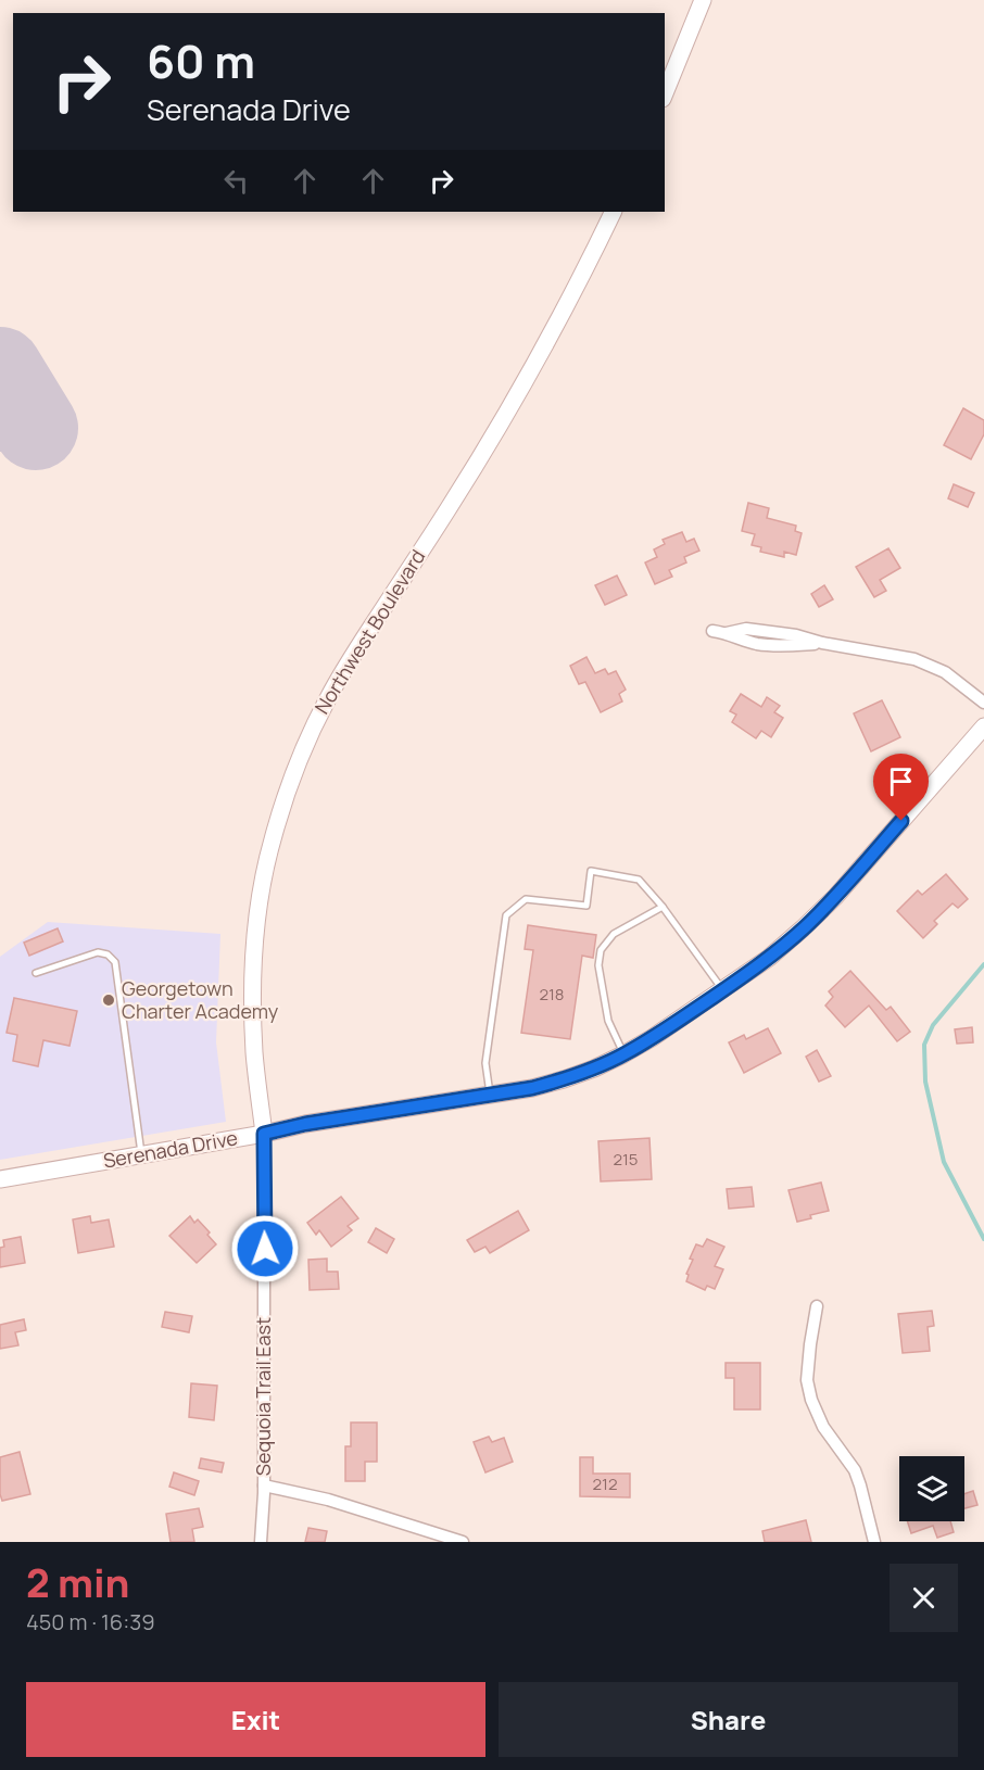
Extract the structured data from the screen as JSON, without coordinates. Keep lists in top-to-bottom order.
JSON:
{
  "streets": {
    "street": ["Northwest Boulevard", "Serenada Drive", "Sequoia Trail East"]
  },
  "crossings": [
    ["Northwest Boulevard", "Serenada Drive"],
    ["Northwest Boulevard", "Sequoia Trail East"],
    ["Serenada Drive", "Sequoia Trail East"]
  ],
  "places": ["Georgetown Charter Academy"],
  "house_numbers": ["218", "215", "212"],
  "page": {
    "turn": ["60 m", "Serenada Drive"],
    "heading": ["2 min", "450 m · 16:39"],
    "buttons": ["Exit", "Share"]
  }
}
